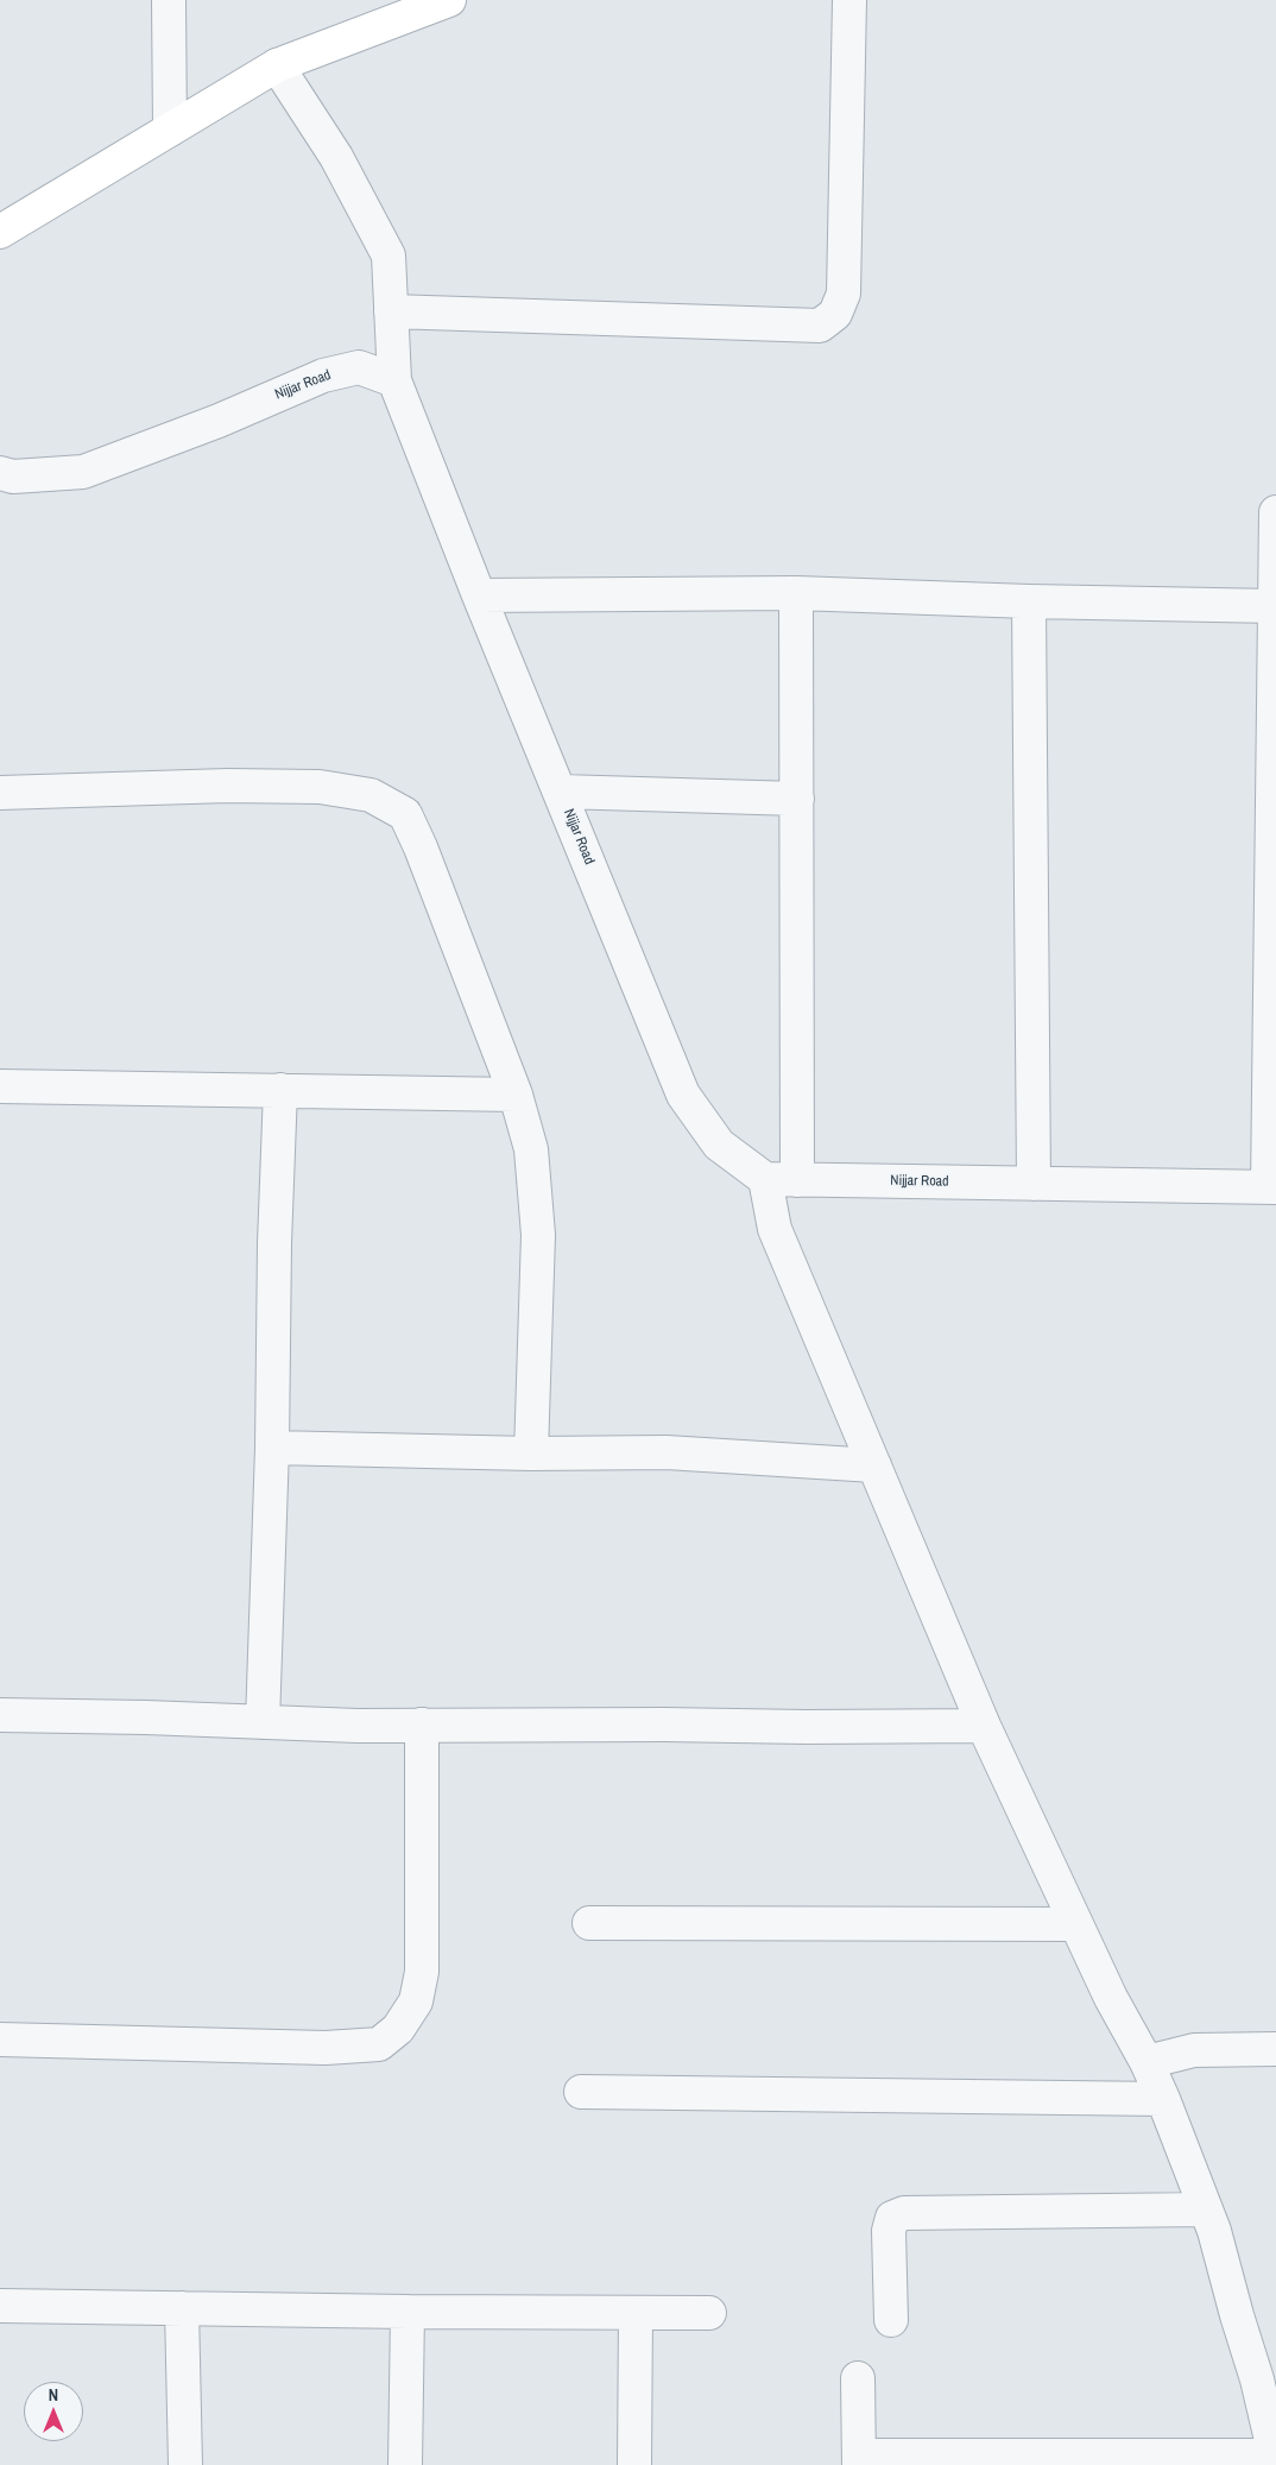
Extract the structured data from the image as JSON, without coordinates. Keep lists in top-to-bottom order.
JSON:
{
  "streets": {
    "street": ["Nijjar Road"]
  },
  "north": "top"
}
